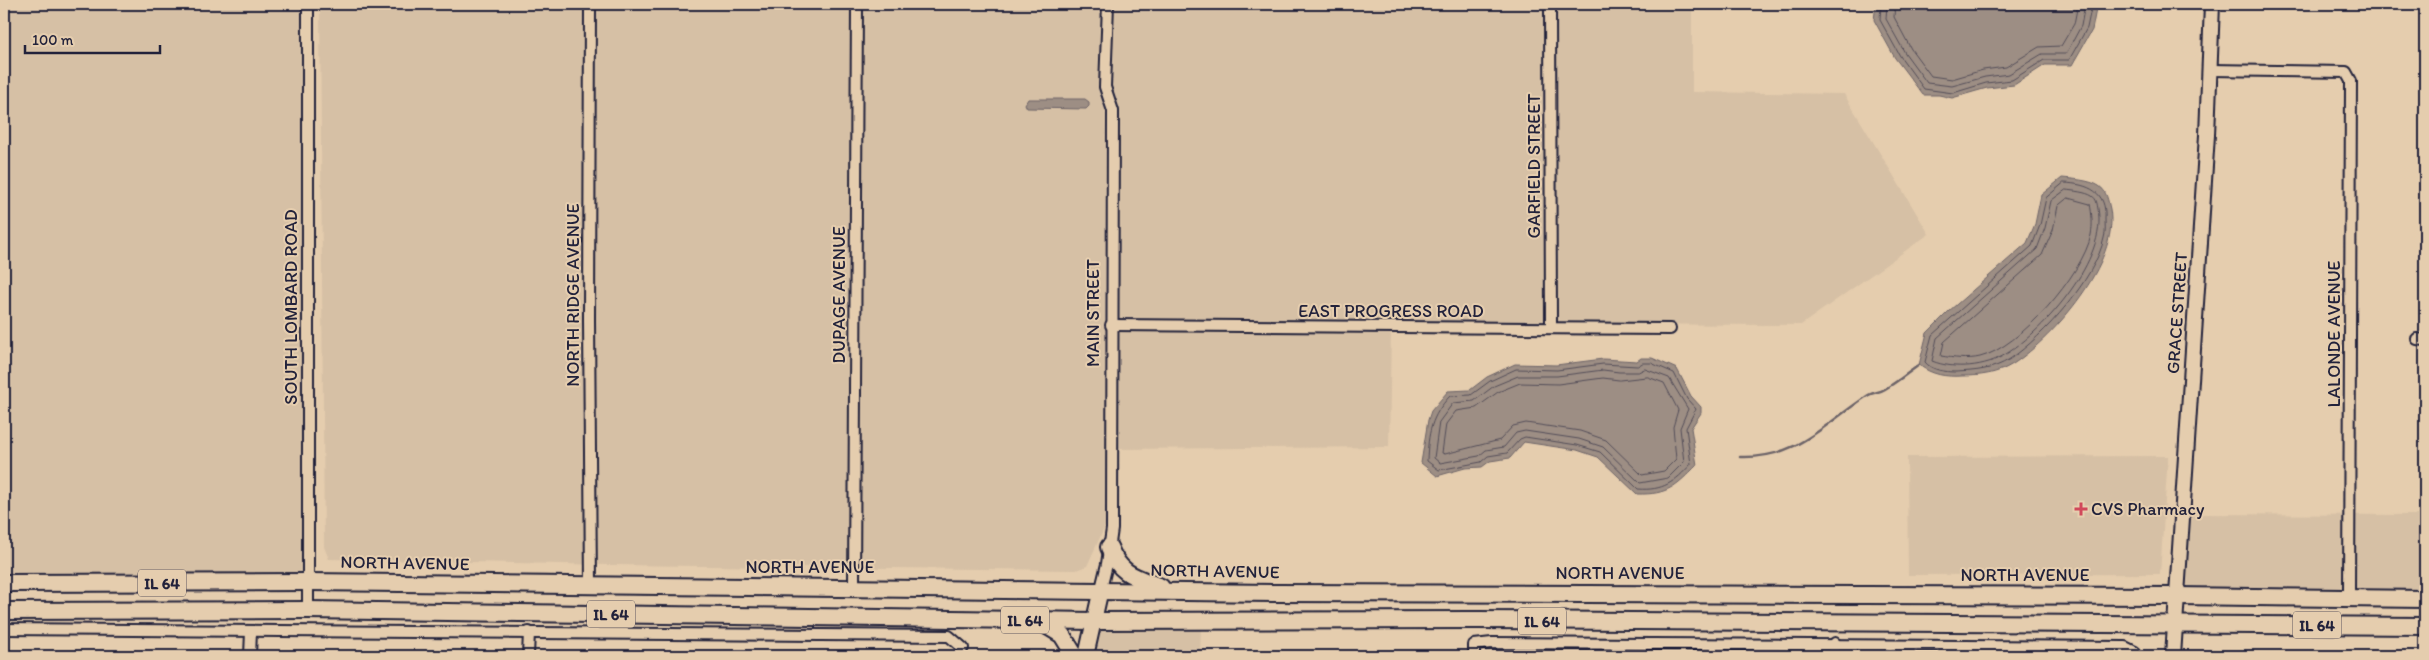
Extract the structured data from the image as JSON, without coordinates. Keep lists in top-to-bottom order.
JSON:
{
  "streets": {
    "main road": ["NORTH AVENUE", "IL 64"],
    "street": [
      "GARFIELD STREET",
      "NORTH RIDGE AVENUE",
      "DUPAGE AVENUE",
      "SOUTH LOMBARD ROAD",
      "EAST PROGRESS ROAD",
      "MAIN STREET",
      "GRACE STREET",
      "LALONDE AVENUE"
    ]
  },
  "crossings": [
    ["GARFIELD STREET", "EAST PROGRESS ROAD"],
    ["NORTH RIDGE AVENUE", "NORTH AVENUE"],
    ["DUPAGE AVENUE", "NORTH AVENUE"],
    ["SOUTH LOMBARD ROAD", "NORTH AVENUE"],
    ["SOUTH LOMBARD ROAD", "IL 64"],
    ["EAST PROGRESS ROAD", "MAIN STREET"],
    ["MAIN STREET", "NORTH AVENUE"],
    ["MAIN STREET", "IL 64"],
    ["GRACE STREET", "LALONDE AVENUE"],
    ["GRACE STREET", "NORTH AVENUE"],
    ["GRACE STREET", "IL 64"],
    ["LALONDE AVENUE", "NORTH AVENUE"]
  ],
  "places": {
    "health": ["CVS Pharmacy"]
  },
  "scale_bar": "100 m"
}
